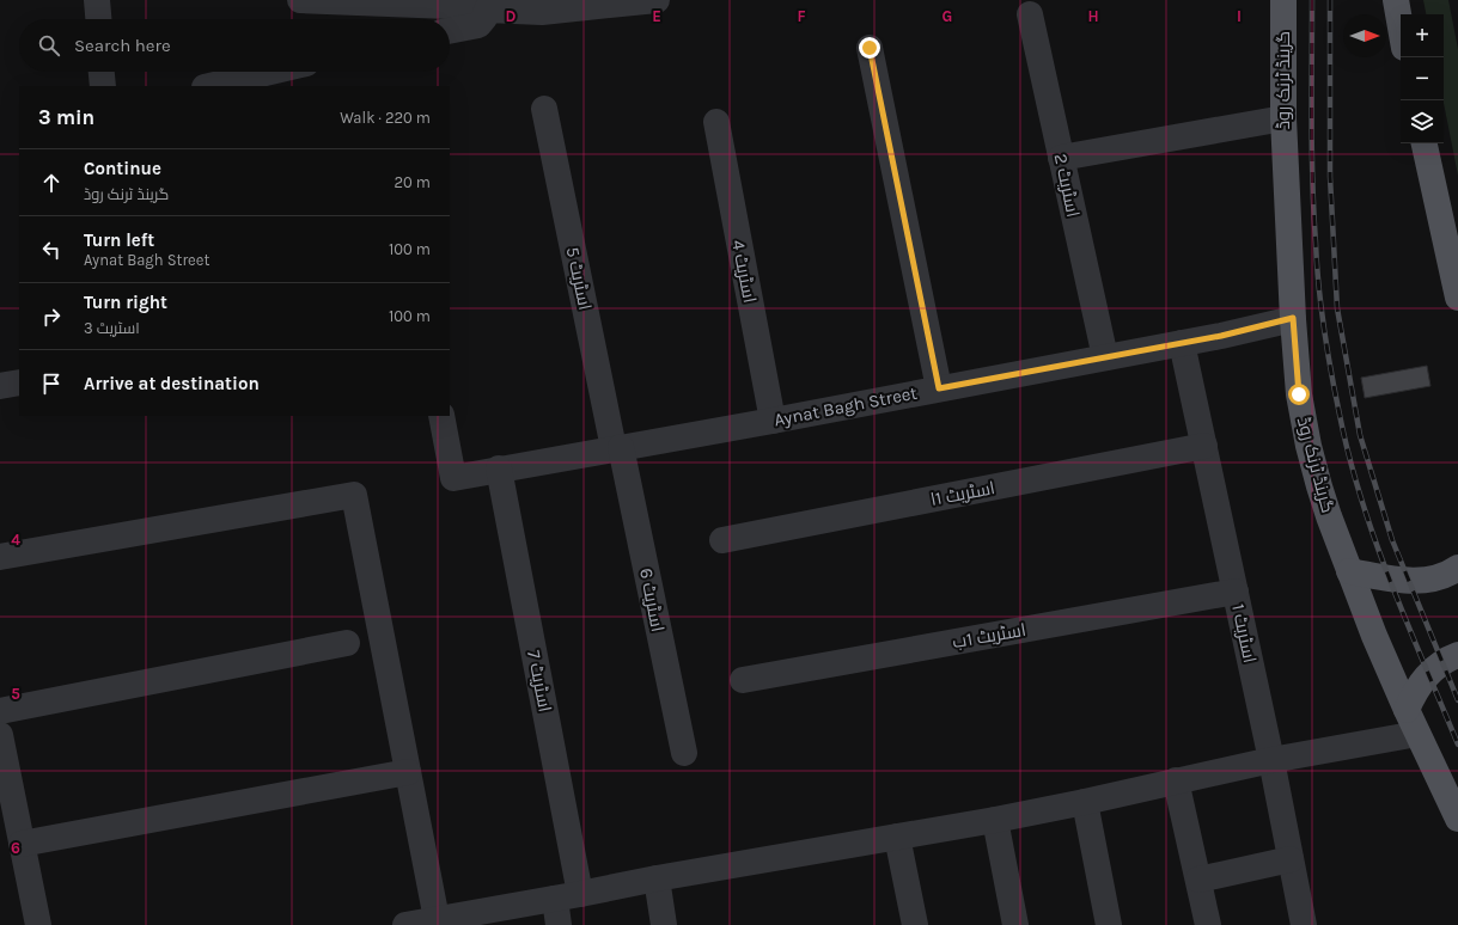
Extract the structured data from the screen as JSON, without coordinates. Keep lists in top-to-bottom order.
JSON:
{
  "streets": {
    "main road": ["گرینڈ ٹرنک روڈ"],
    "street": [
      "اسٹریٹ 2",
      "اسٹریٹ 4",
      "اسٹریٹ 5",
      "Aynat Bagh Street",
      "اسٹریٹ 1ا",
      "اسٹریٹ 6",
      "اسٹریٹ 1",
      "اسٹریٹ 1ب",
      "اسٹریٹ 7"
    ]
  },
  "crossings": [
    ["گرینڈ ٹرنک روڈ", "Aynat Bagh Street"],
    ["اسٹریٹ 2", "Aynat Bagh Street"],
    ["اسٹریٹ 4", "Aynat Bagh Street"],
    ["اسٹریٹ 5", "Aynat Bagh Street"],
    ["اسٹریٹ 5", "اسٹریٹ 6"],
    ["Aynat Bagh Street", "اسٹریٹ 6"],
    ["Aynat Bagh Street", "اسٹریٹ 1"],
    ["Aynat Bagh Street", "اسٹریٹ 7"],
    ["اسٹریٹ 1ا", "اسٹریٹ 1"],
    ["اسٹریٹ 1", "اسٹریٹ 1ب"]
  ],
  "north": "right",
  "page": {
    "map_buttons": ["+", "−"],
    "search": "Search here",
    "heading": ["3 min", "Walk · 220 m"],
    "list": [
      ["Continue", "گرینڈ ٹرنک روڈ", "20 m"],
      ["Turn left", "Aynat Bagh Street", "100 m"],
      ["Turn right", "اسٹریٹ 3", "100 m"],
      "Arrive at destination"
    ]
  },
  "grid": {
    "columns": [
      "D",
      "E",
      "F",
      "G",
      "H",
      "I"
    ],
    "rows": ["4", "5", "6"]
  }
}
